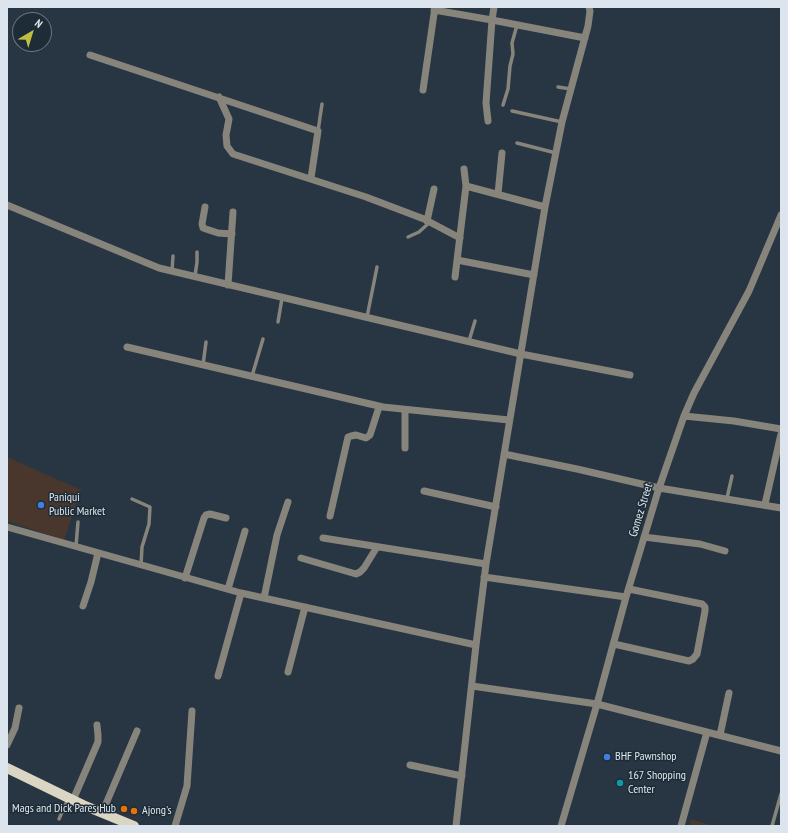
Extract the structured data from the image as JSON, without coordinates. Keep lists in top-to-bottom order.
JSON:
{
  "streets": {
    "street": ["Gomez Street"]
  },
  "places": [
    "Paniqui Public Market",
    "BHF Pawnshop",
    "167 Shopping Center",
    "Mags and Dick Pares Hub",
    "Ajong's"
  ],
  "north": "top right"
}
